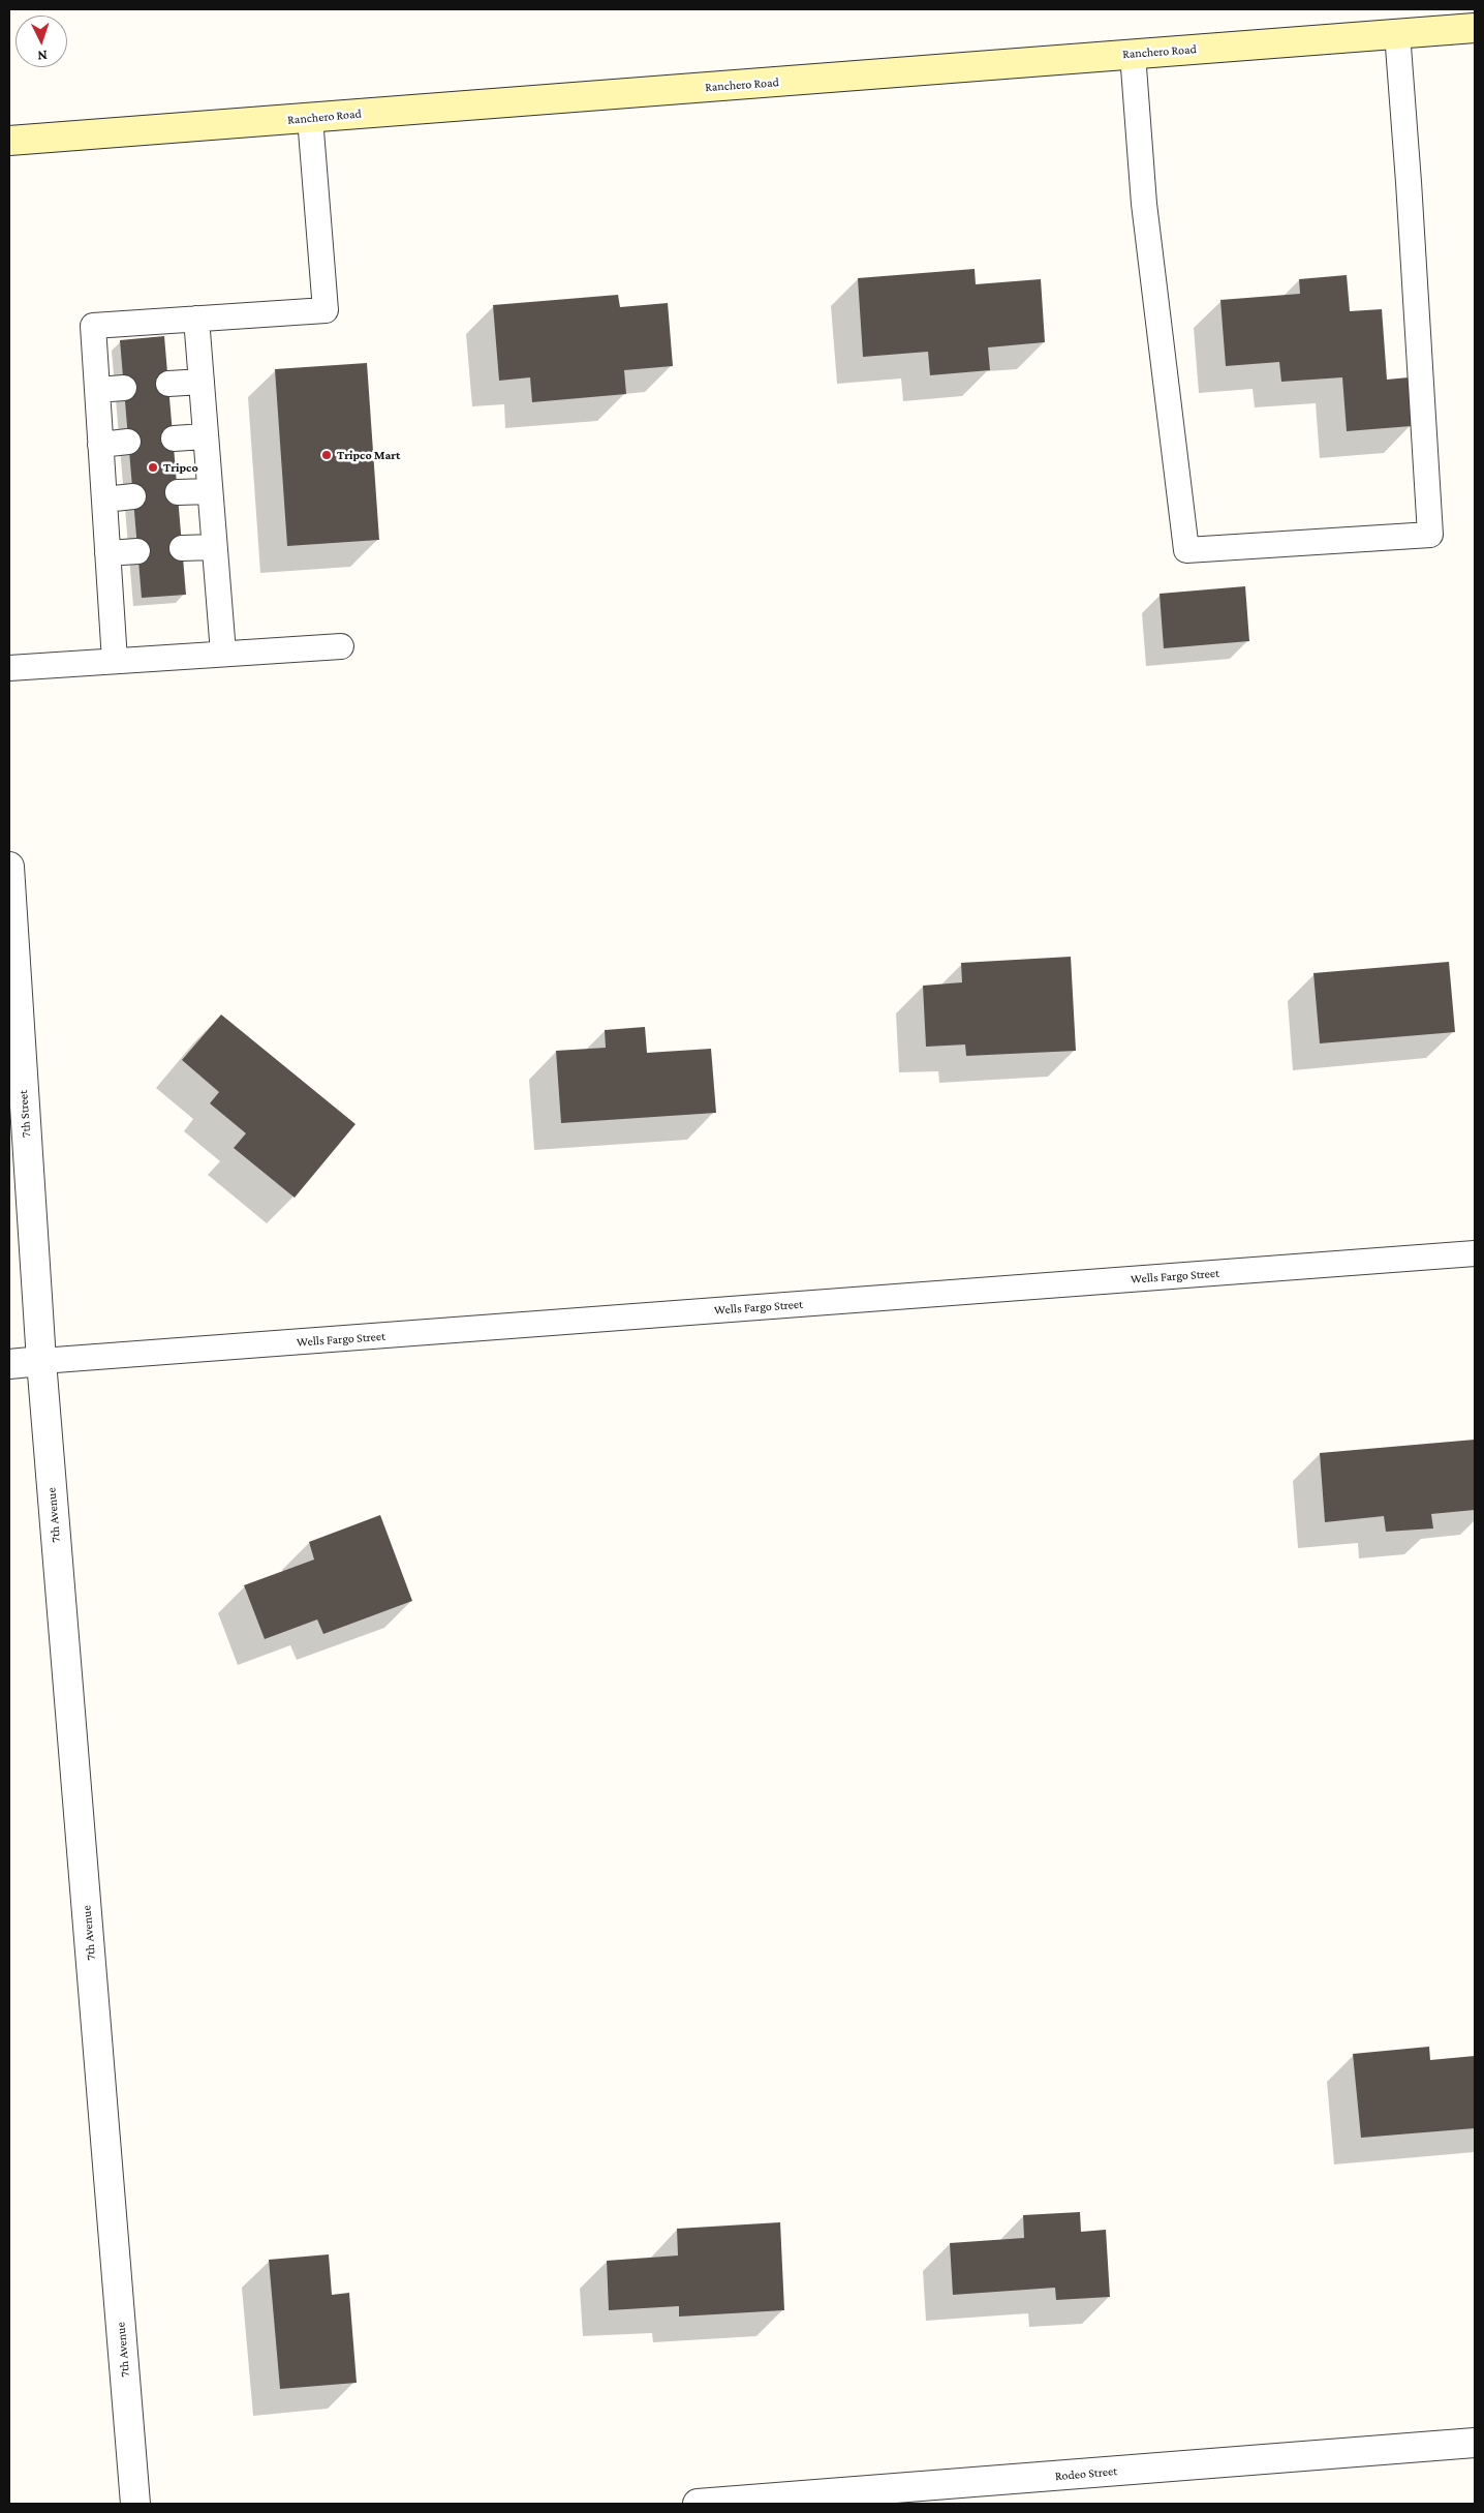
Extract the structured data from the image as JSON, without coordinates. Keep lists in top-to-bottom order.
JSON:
{
  "streets": {
    "main road": ["Ranchero Road"],
    "street": ["7th Street", "7th Avenue", "Rodeo Street"],
    "lane": ["Wells Fargo Street"]
  },
  "crossings": [
    ["7th Street", "Wells Fargo Street"],
    ["7th Street", "7th Avenue"],
    ["Wells Fargo Street", "7th Avenue"]
  ],
  "places": ["Tripco Mart", "Tripco"],
  "north": "bottom"
}
